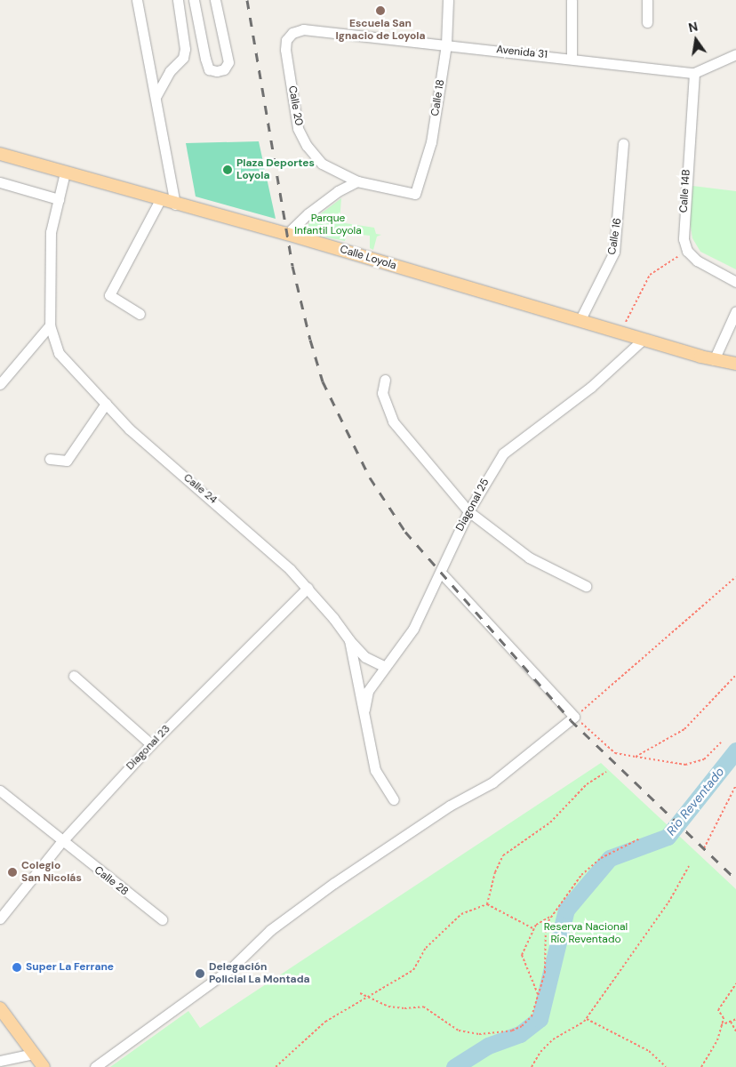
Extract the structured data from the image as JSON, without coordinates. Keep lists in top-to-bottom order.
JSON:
{
  "streets": {
    "main road": ["Calle Loyola"],
    "street": [
      "Avenida 31",
      "Calle 18",
      "Calle 20",
      "Calle 14B",
      "Calle 16",
      "Calle 24",
      "Diagonal 25",
      "Diagonal 23",
      "Calle 28"
    ]
  },
  "crossings": [
    ["Avenida 31", "Calle 18"],
    ["Avenida 31", "Calle 20"],
    ["Avenida 31", "Calle 14B"],
    ["Calle 18", "Calle 20"],
    ["Calle 16", "Calle Loyola"],
    ["Calle Loyola", "Calle 24"],
    ["Calle Loyola", "Diagonal 25"],
    ["Calle 24", "Diagonal 25"],
    ["Calle 24", "Diagonal 23"],
    ["Diagonal 23", "Calle 28"]
  ],
  "water": ["Rio Reventado"],
  "parks": ["Parque Infantil Loyola", "Reserva Nacional Río Reventado"],
  "places": [
    "Escuela San Ignacio de Loyola",
    "Plaza Deportes Loyola",
    "Colegio San Nicolás",
    "Super La Ferrane",
    "Delegación Policial La Montada"
  ],
  "north": "top"
}
